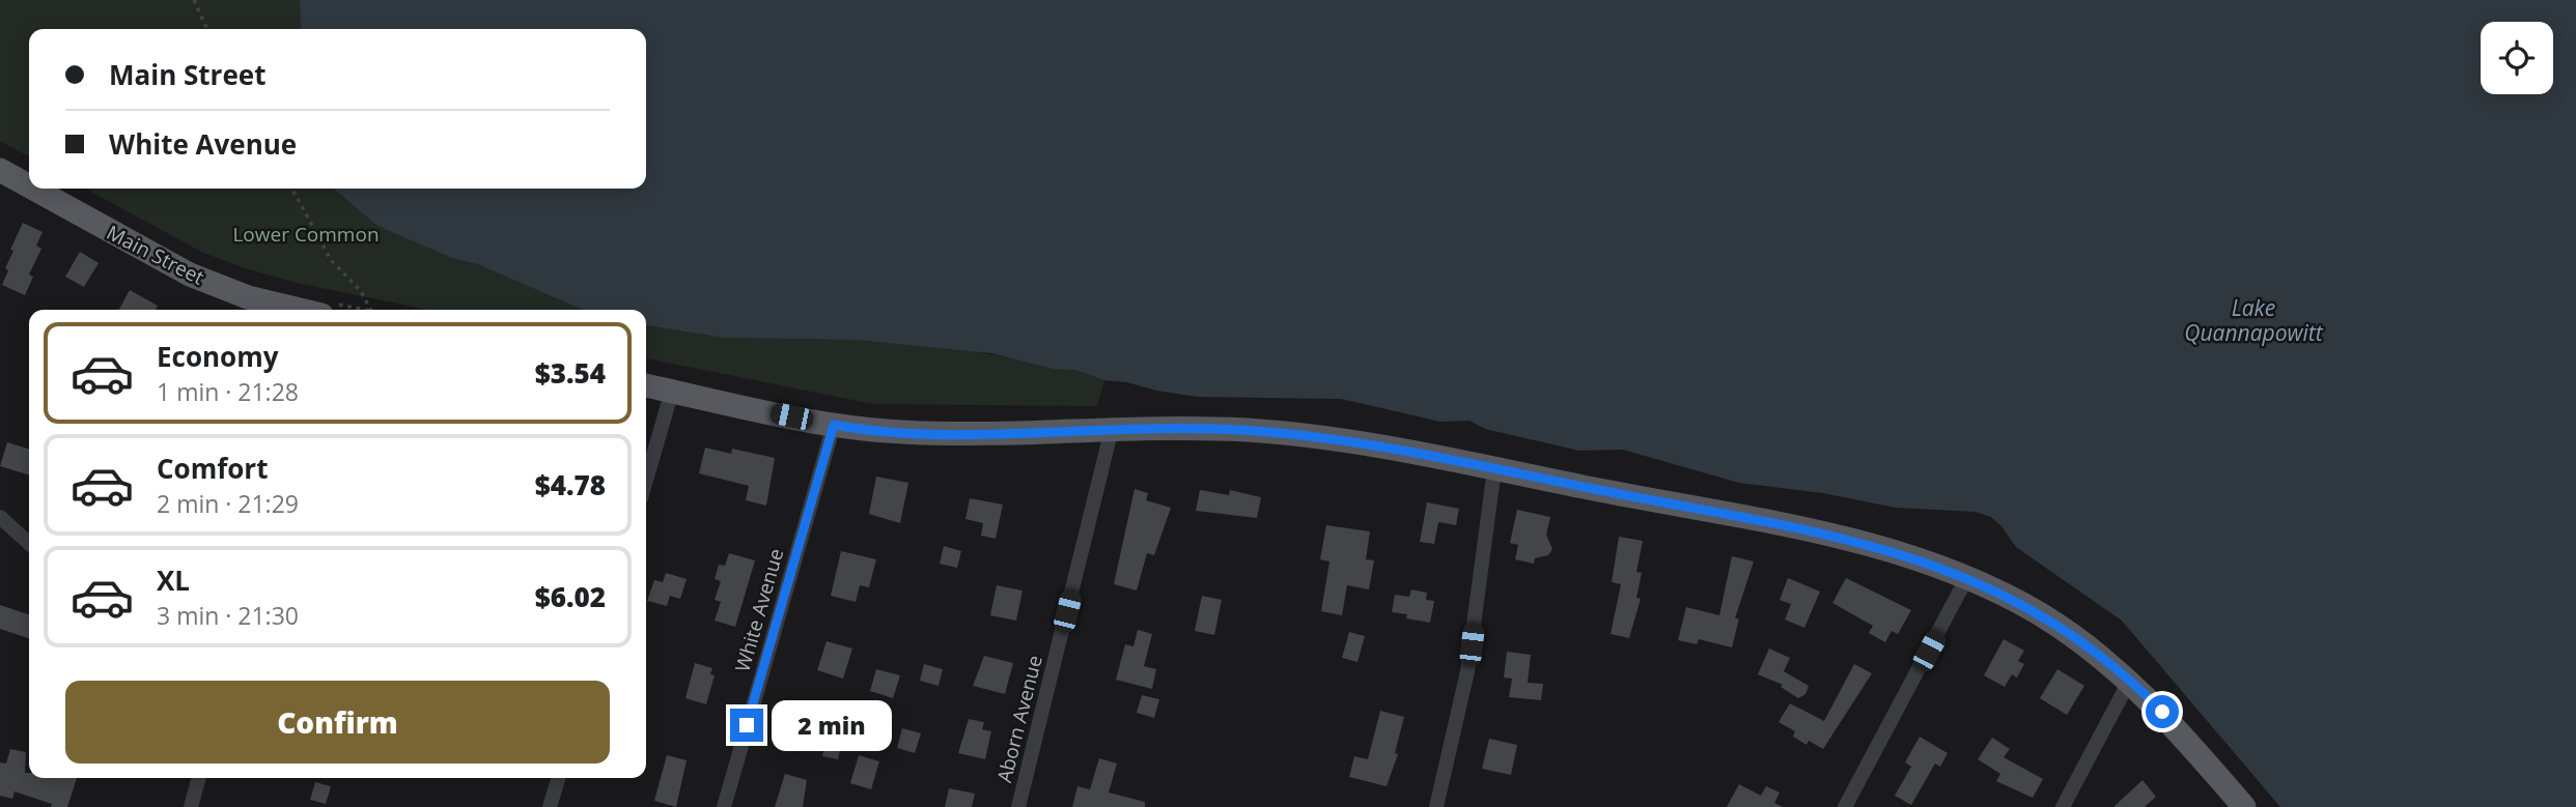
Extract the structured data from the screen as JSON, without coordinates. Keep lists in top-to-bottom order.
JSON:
{
  "streets": {
    "main road": ["Main Street"],
    "street": ["White Avenue", "Aborn Avenue"]
  },
  "water": ["Lake Quannapowitt"],
  "parks": ["Lower Common"],
  "page": {
    "banner": ["Main Street", "White Avenue"],
    "list": [
      {
        "name": "Economy",
        "note": "1 min · 21:28",
        "value": "$3.54"
      },
      {
        "name": "Comfort",
        "note": "2 min · 21:29",
        "value": "$4.78"
      },
      {
        "name": "XL",
        "note": "3 min · 21:30",
        "value": "$6.02"
      }
    ],
    "buttons": "Confirm",
    "bubble": "2 min"
  }
}
